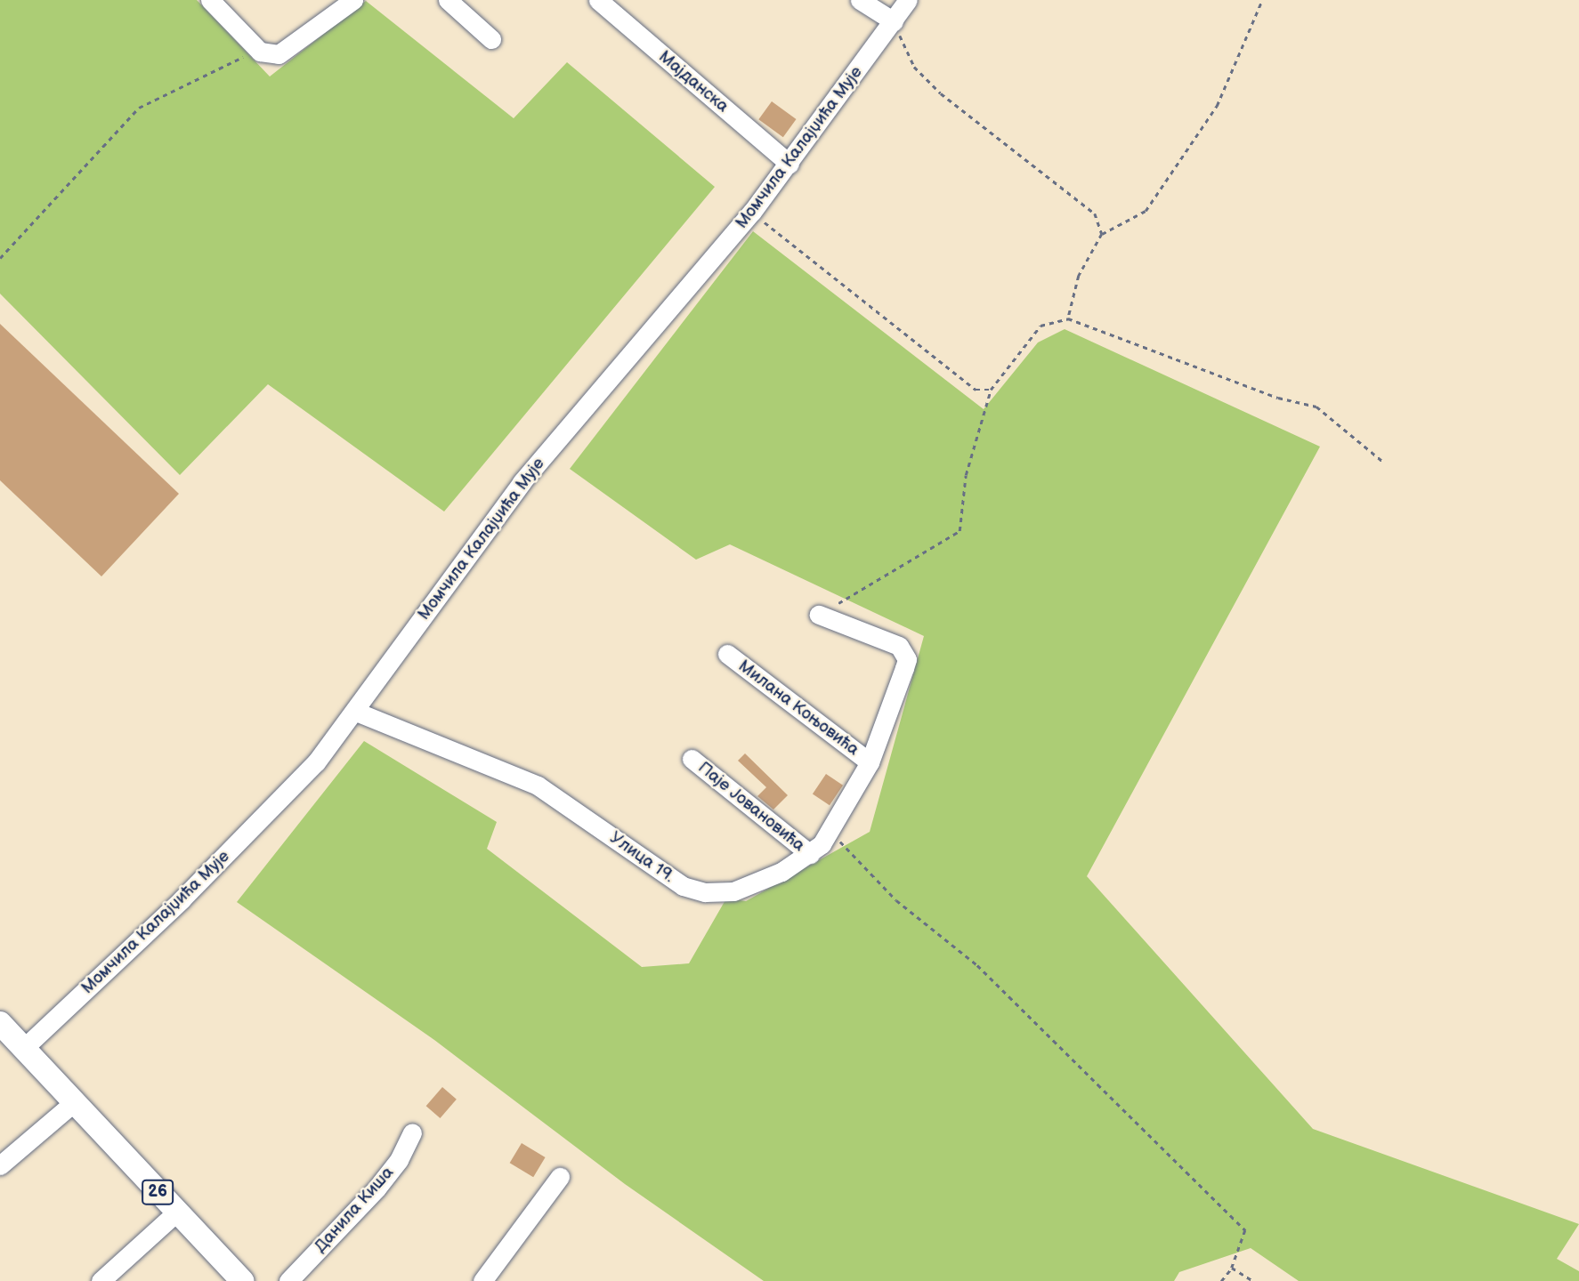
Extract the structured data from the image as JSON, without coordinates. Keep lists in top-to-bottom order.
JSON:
{
  "streets": {
    "main road": ["26"],
    "street": [
      "Мајданска",
      "Момчила Калајџића Мује",
      "Милана Коњовића",
      "Паје Јовановића",
      "Улица 19.",
      "Данила Киша"
    ]
  },
  "crossings": [
    ["Мајданска", "Момчила Калајџића Мује"],
    ["Момчила Калајџића Мује", "Улица 19."],
    ["Момчила Калајџића Мује", "26"],
    ["Милана Коњовића", "Улица 19."],
    ["Паје Јовановића", "Улица 19."]
  ]
}
